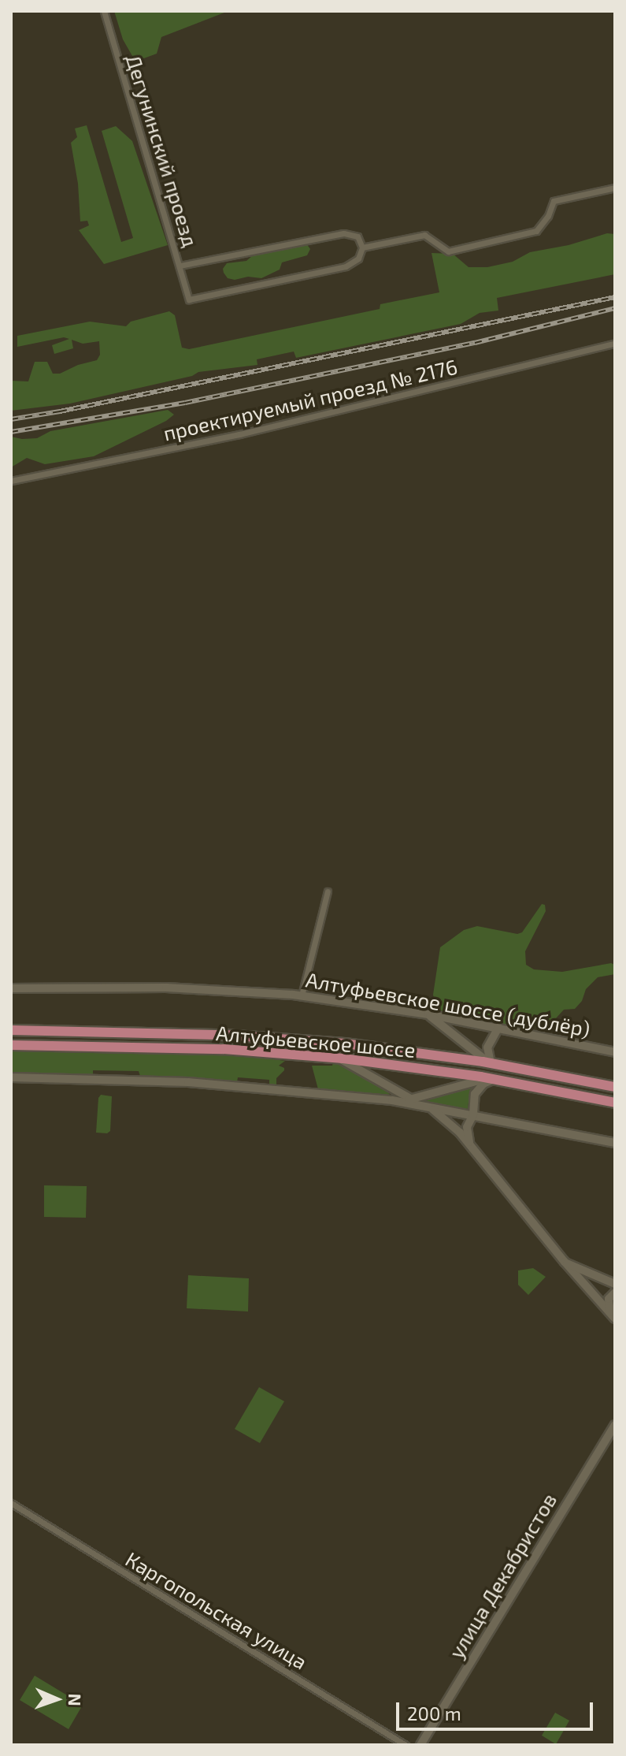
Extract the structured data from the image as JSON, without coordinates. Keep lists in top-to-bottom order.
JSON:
{
  "streets": {
    "main road": ["Алтуфьевское шоссе (дублёр)", "Алтуфьевское шоссе", "улица Декабристов"],
    "street": ["Дегунинский проезд", "проектируемый проезд № 2176", "Каргопольская улица"]
  },
  "scale_bar": "200 m",
  "north": "right"
}
